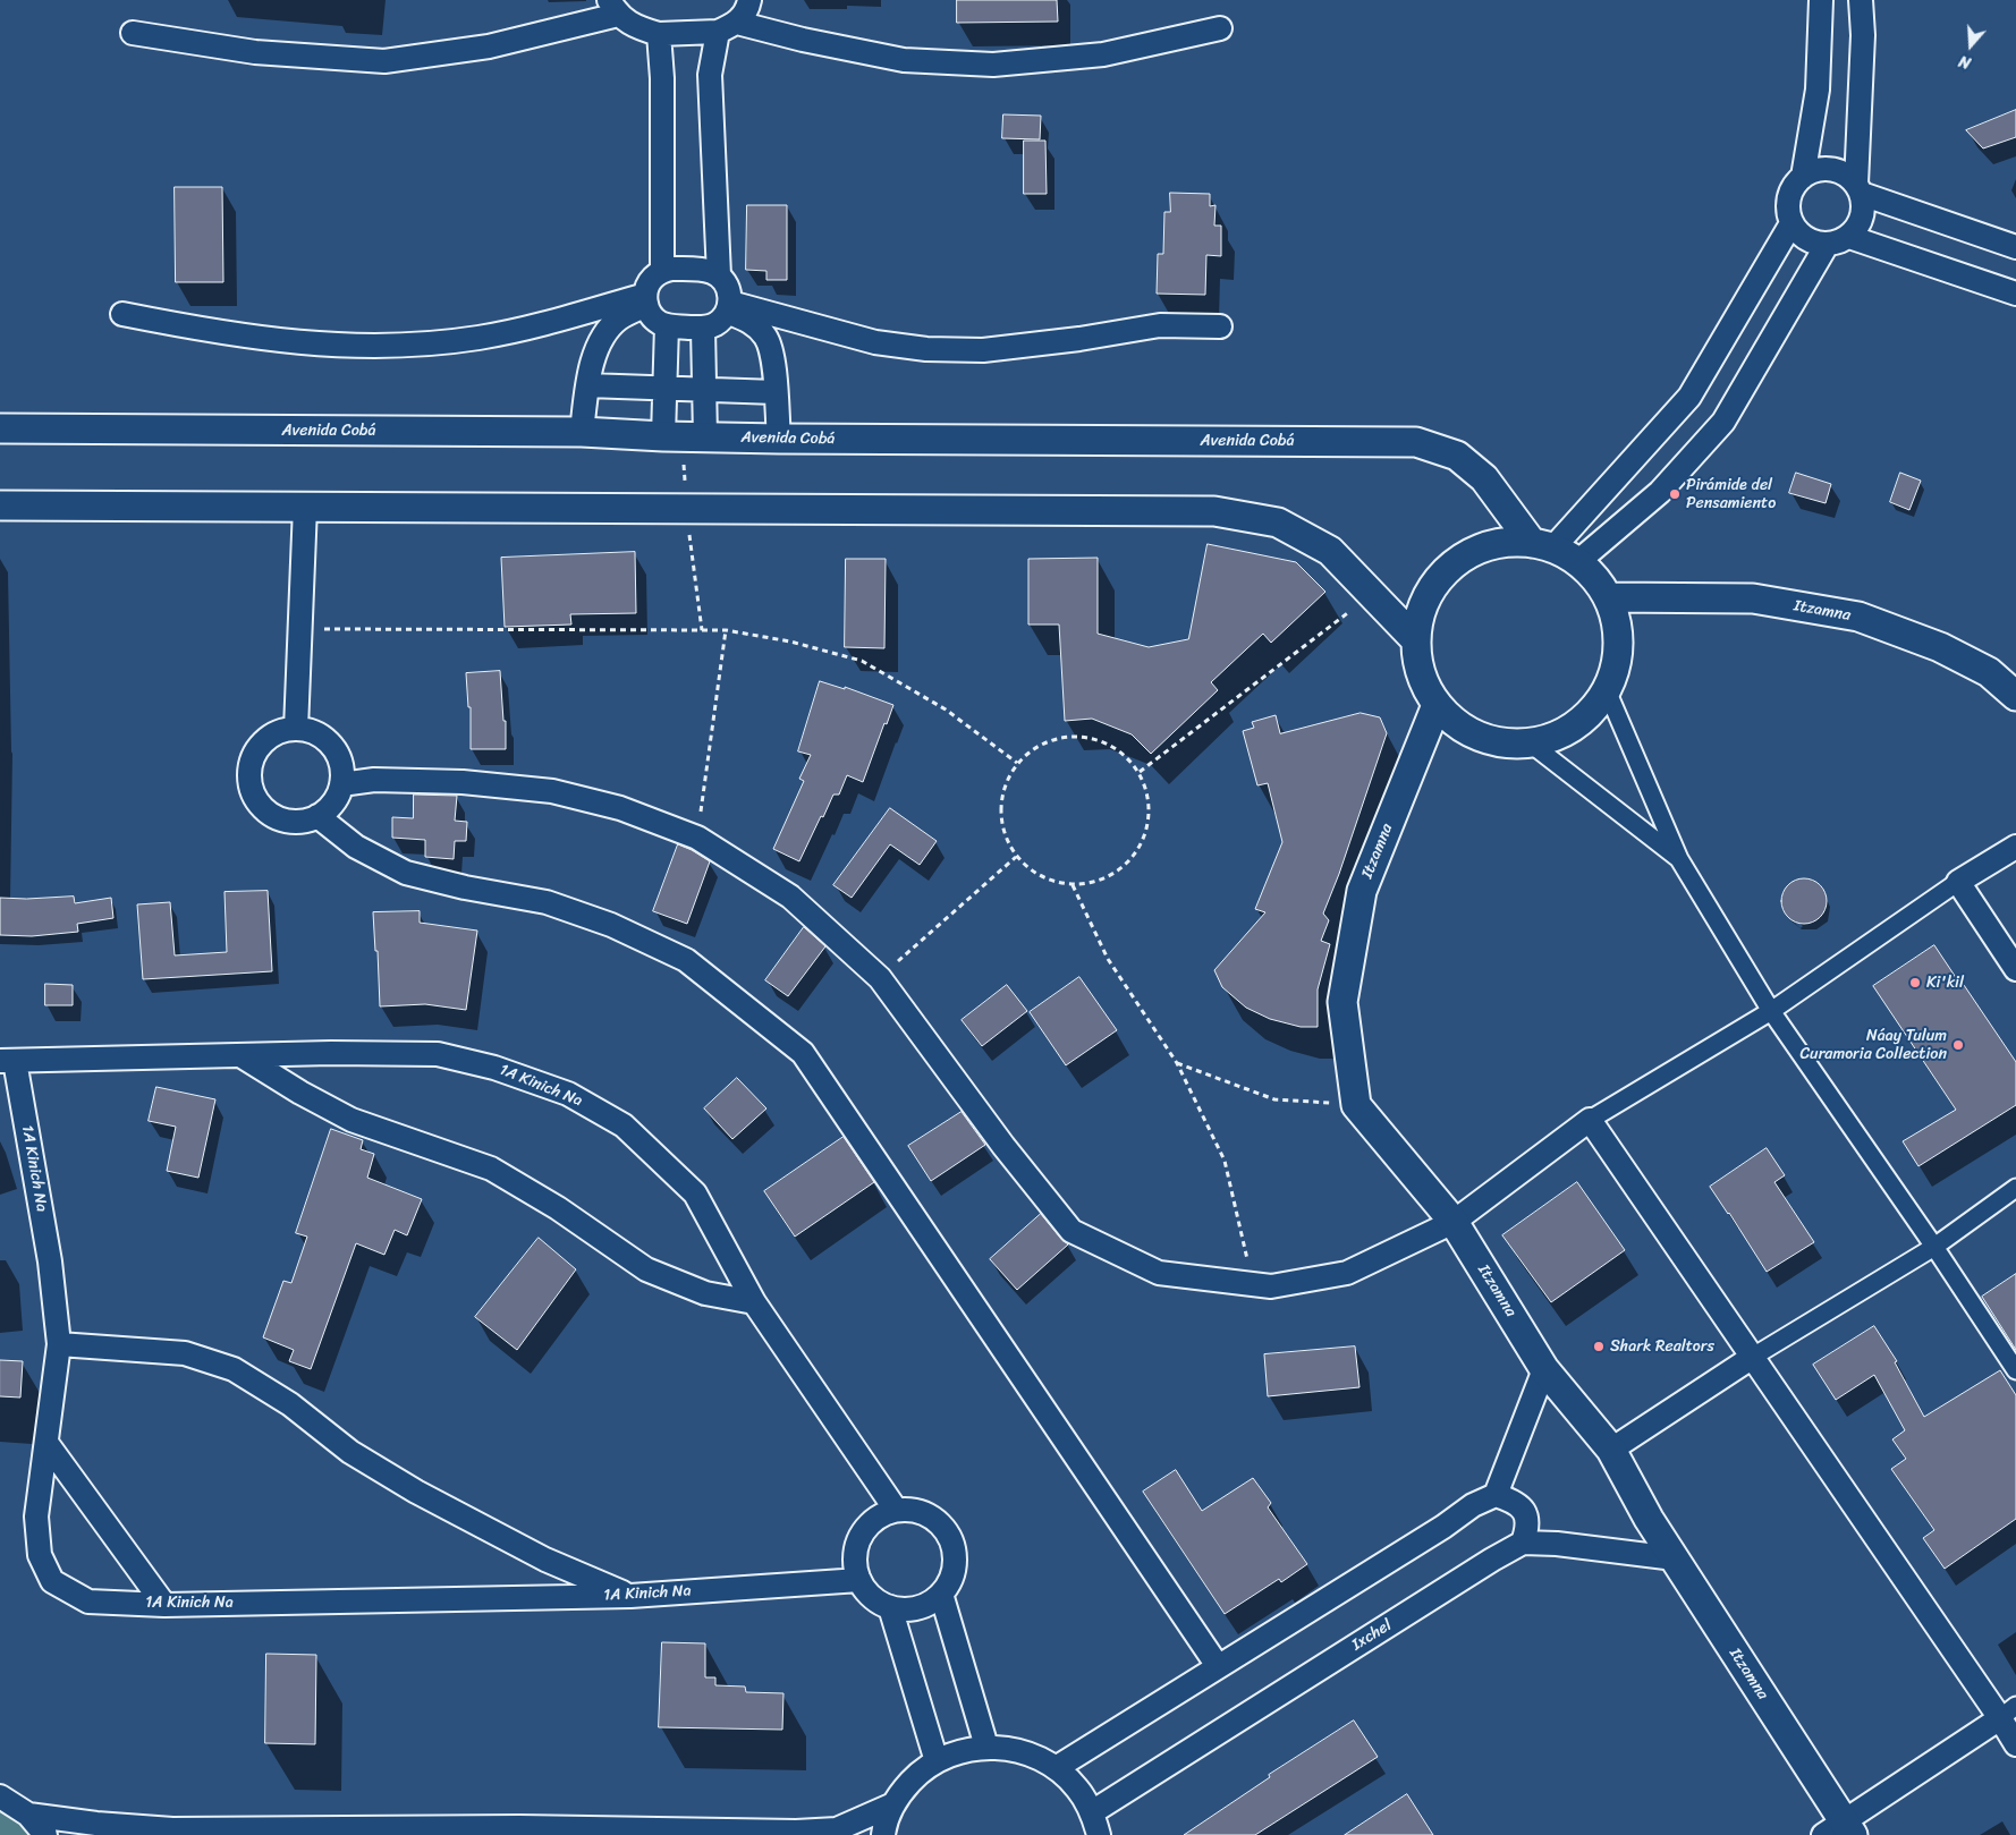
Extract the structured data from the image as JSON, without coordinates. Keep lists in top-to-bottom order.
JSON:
{
  "streets": {
    "street": [
      "Avenida Cobá",
      "Itzamna",
      "1A Kinich Na",
      "Ixchel"
    ]
  },
  "crossings": [
    ["Avenida Cobá", "Itzamna"]
  ],
  "places": [
    "Pirámide del Pensamiento",
    "Ki'kil",
    "Náay Tulum Curamoria Collection",
    "Shark Realtors"
  ],
  "north": "bottom"
}
